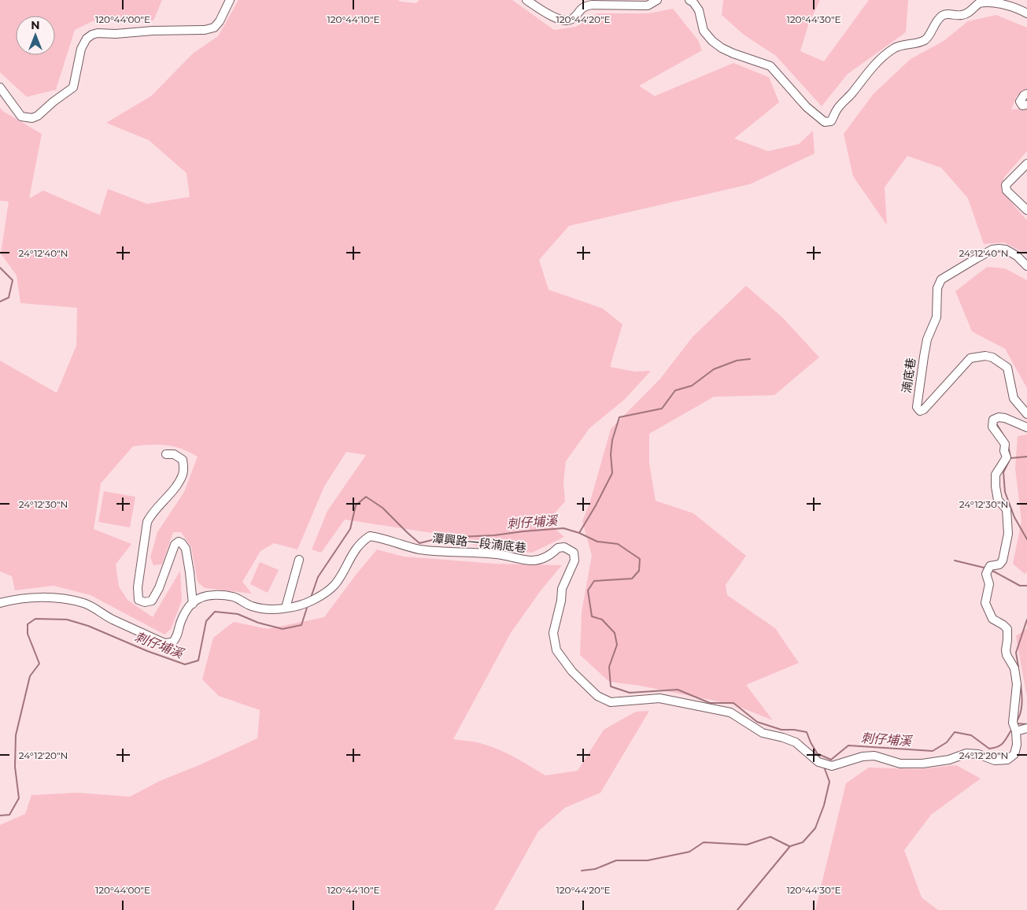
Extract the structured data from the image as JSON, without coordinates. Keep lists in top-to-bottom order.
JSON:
{
  "streets": {
    "street": ["湳底巷", "潭興路一段湳底巷"]
  },
  "water": ["刺仔埔溪"],
  "north": "top",
  "coordinates": [
    "120°44'00\"E",
    "120°44'10\"E",
    "120°44'20\"E",
    "120°44'30\"E",
    "24°12'40\"N",
    "24°12'30\"N",
    "24°12'20\"N"
  ]
}
